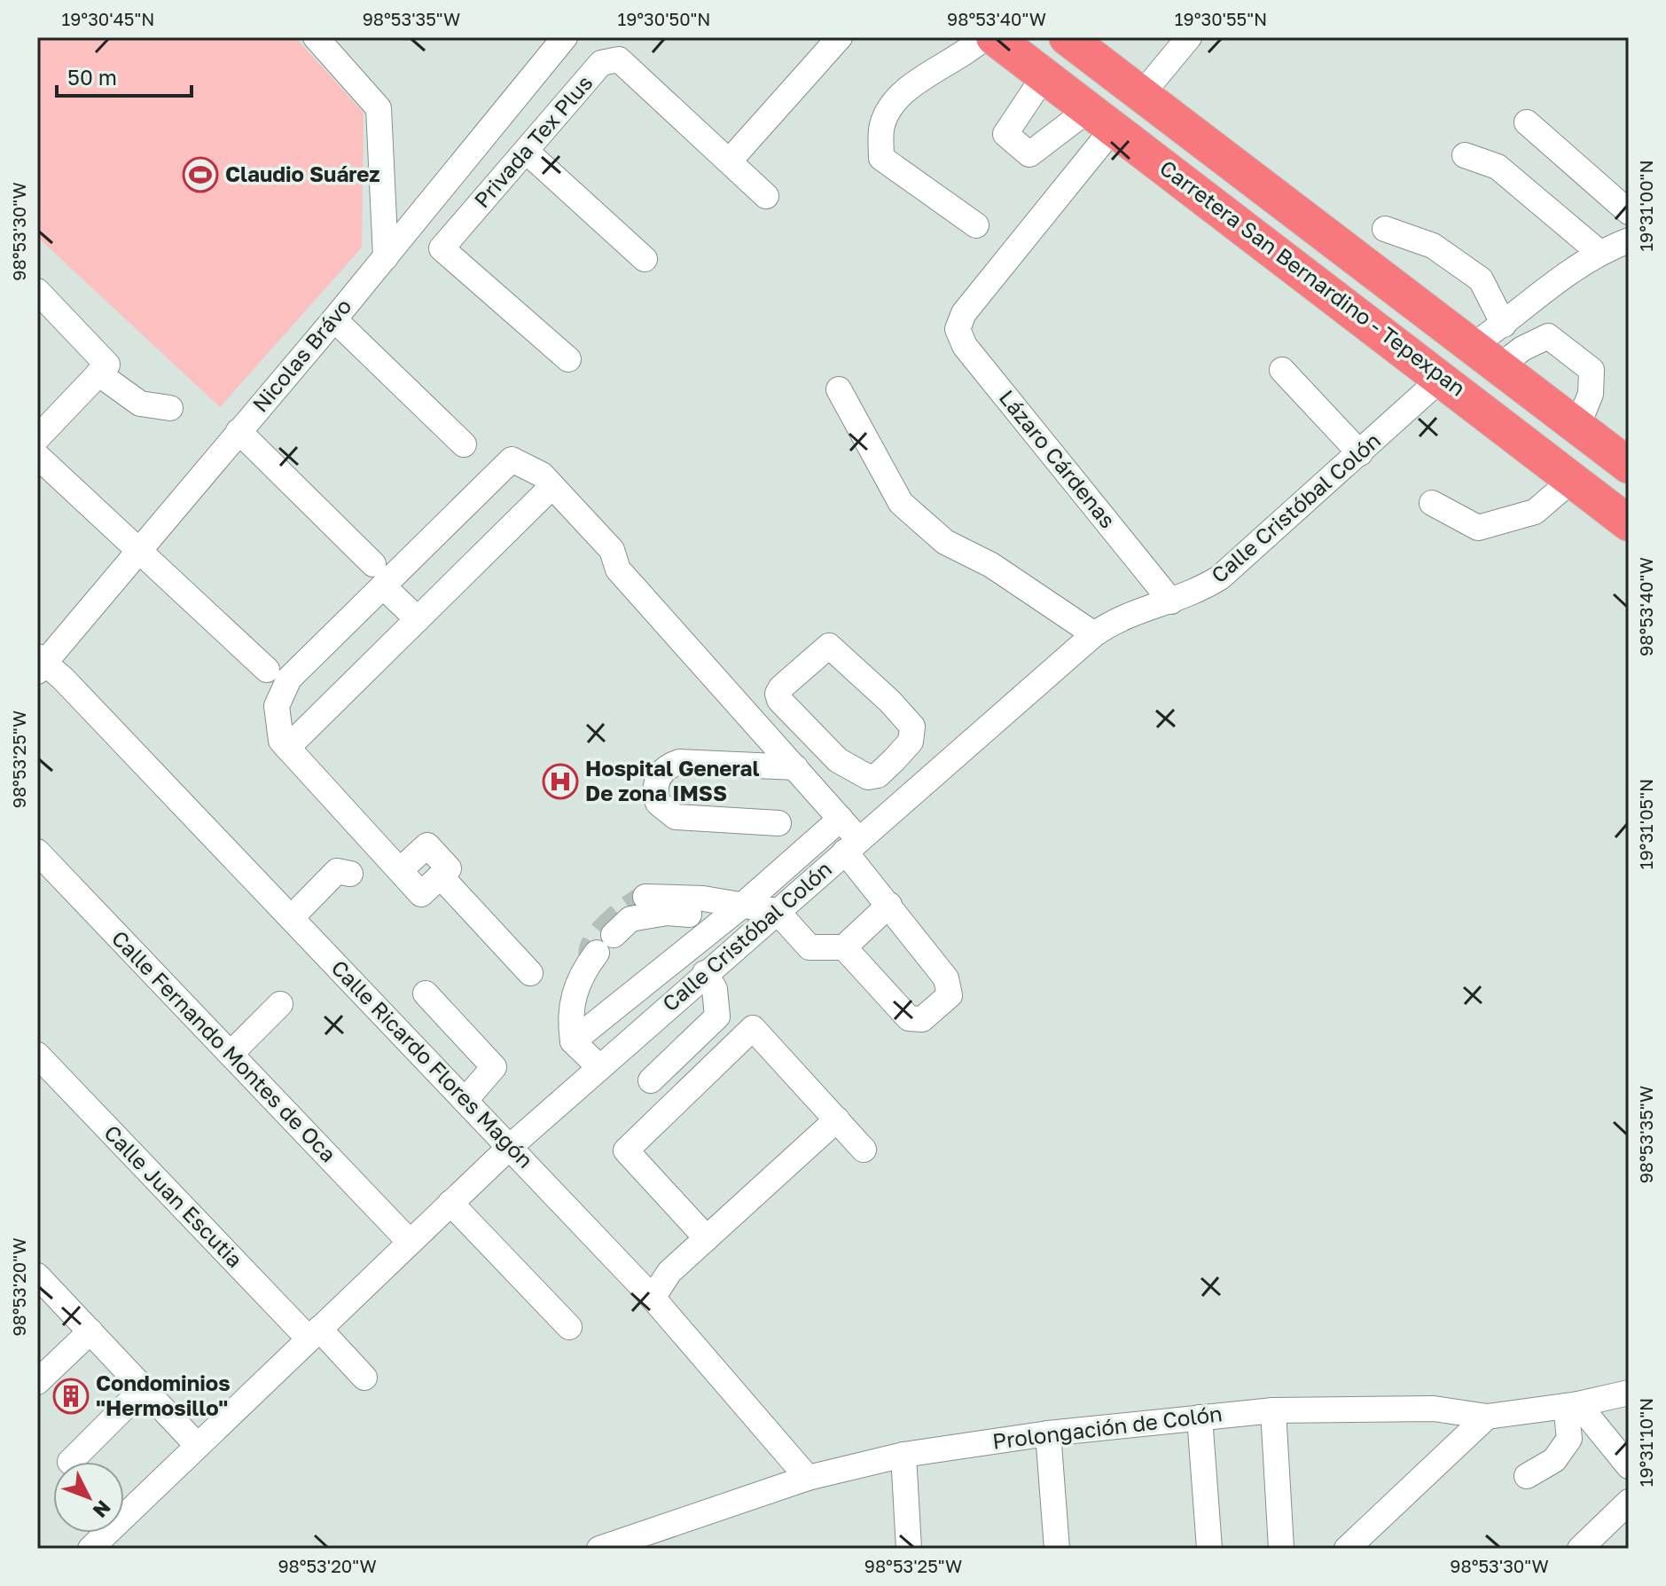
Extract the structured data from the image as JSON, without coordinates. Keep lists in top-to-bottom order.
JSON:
{
  "streets": {
    "highway": ["Carretera San Bernardino - Tepexpan"],
    "street": [
      "Privada Tex Plus",
      "Nicolas Brávo",
      "Lázaro Cárdenas",
      "Calle Cristóbal Colón",
      "Calle Fernando Montes de Oca",
      "Calle Ricardo Flores Magón",
      "Calle Juan Escutia",
      "Prolongación de Colón"
    ]
  },
  "crossings": [
    ["Carretera San Bernardino - Tepexpan", "Lázaro Cárdenas"],
    ["Carretera San Bernardino - Tepexpan", "Calle Cristóbal Colón"],
    ["Nicolas Brávo", "Calle Ricardo Flores Magón"],
    ["Lázaro Cárdenas", "Calle Cristóbal Colón"],
    ["Calle Cristóbal Colón", "Calle Fernando Montes de Oca"],
    ["Calle Cristóbal Colón", "Calle Ricardo Flores Magón"],
    ["Calle Cristóbal Colón", "Calle Juan Escutia"],
    ["Calle Ricardo Flores Magón", "Prolongación de Colón"]
  ],
  "places": {
    "sports": ["Claudio Suárez"],
    "hospital": ["Hospital General De zona IMSS"],
    "building": ["Condominios \"Hermosillo\""]
  },
  "scale_bar": "50 m",
  "north": "bottom right",
  "coordinates": [
    "19°30'45\"N",
    "98°53'35\"W",
    "19°30'50\"N",
    "98°53'40\"W",
    "19°30'55\"N",
    "19°31'00\"N",
    "98°53'30\"W",
    "98°53'25\"W",
    "19°31'05\"N",
    "98°53'20\"W",
    "19°31'10\"N"
  ]
}
